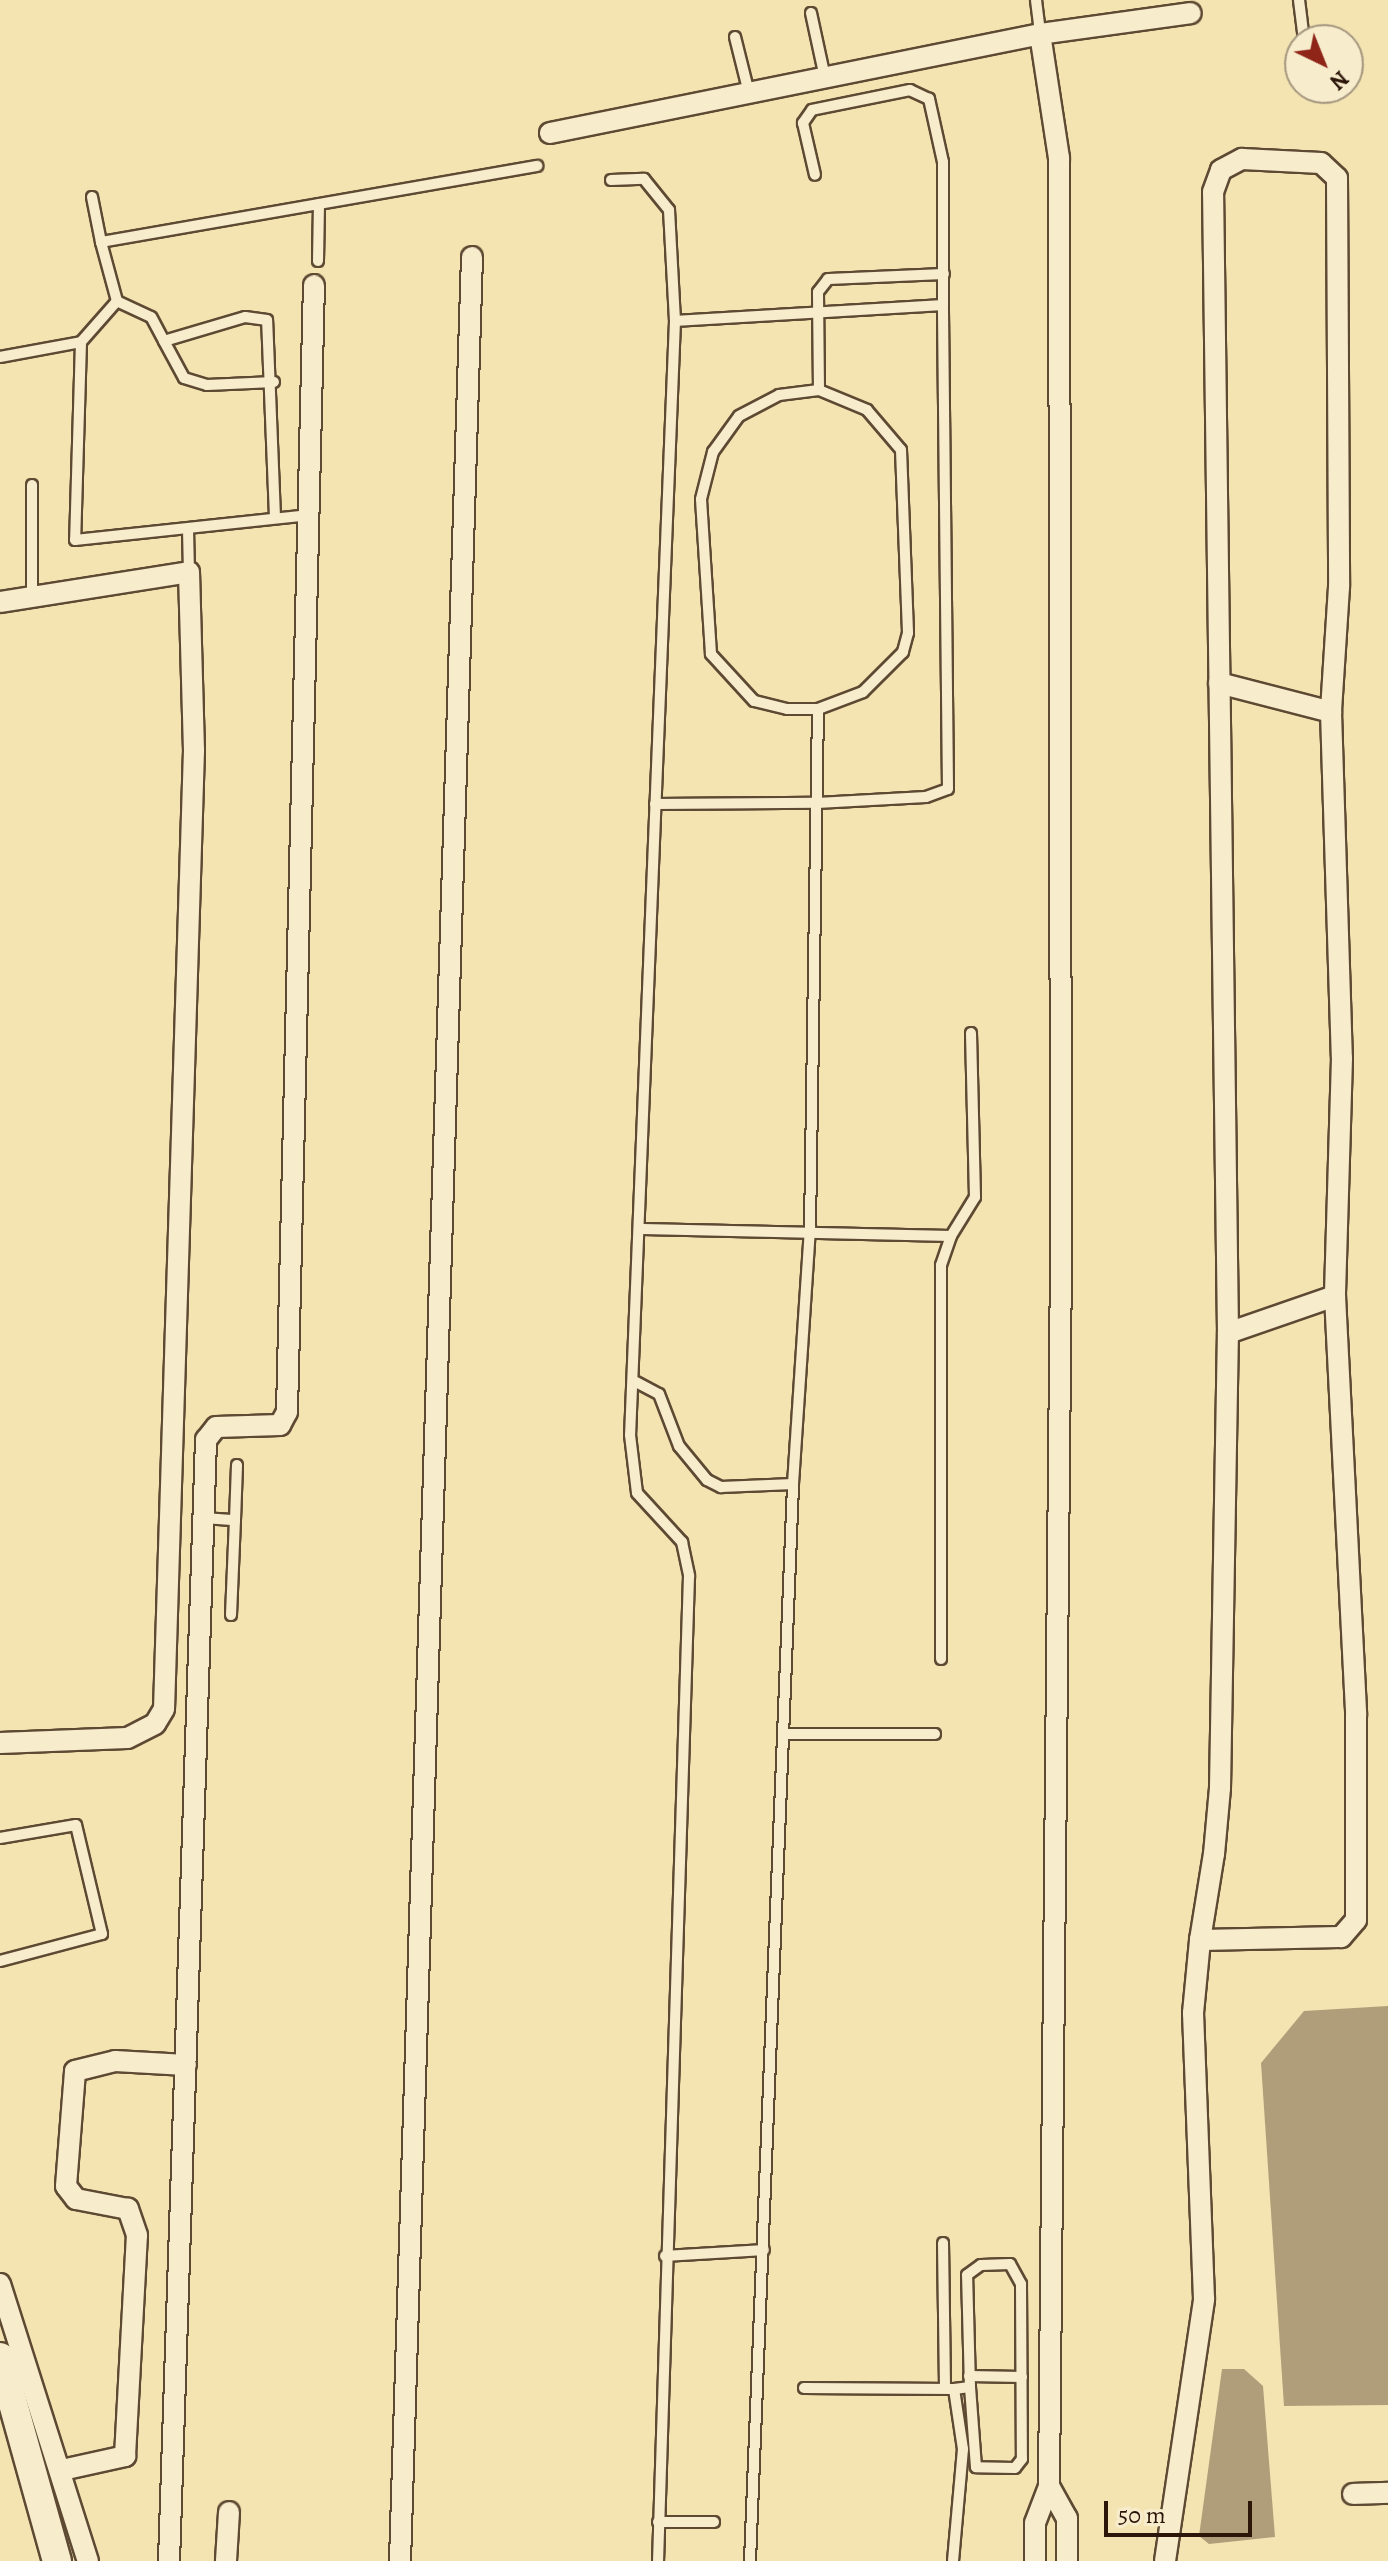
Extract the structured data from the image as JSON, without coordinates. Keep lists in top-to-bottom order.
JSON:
{
  "scale_bar": "50 m",
  "north": "bottom right"
}
